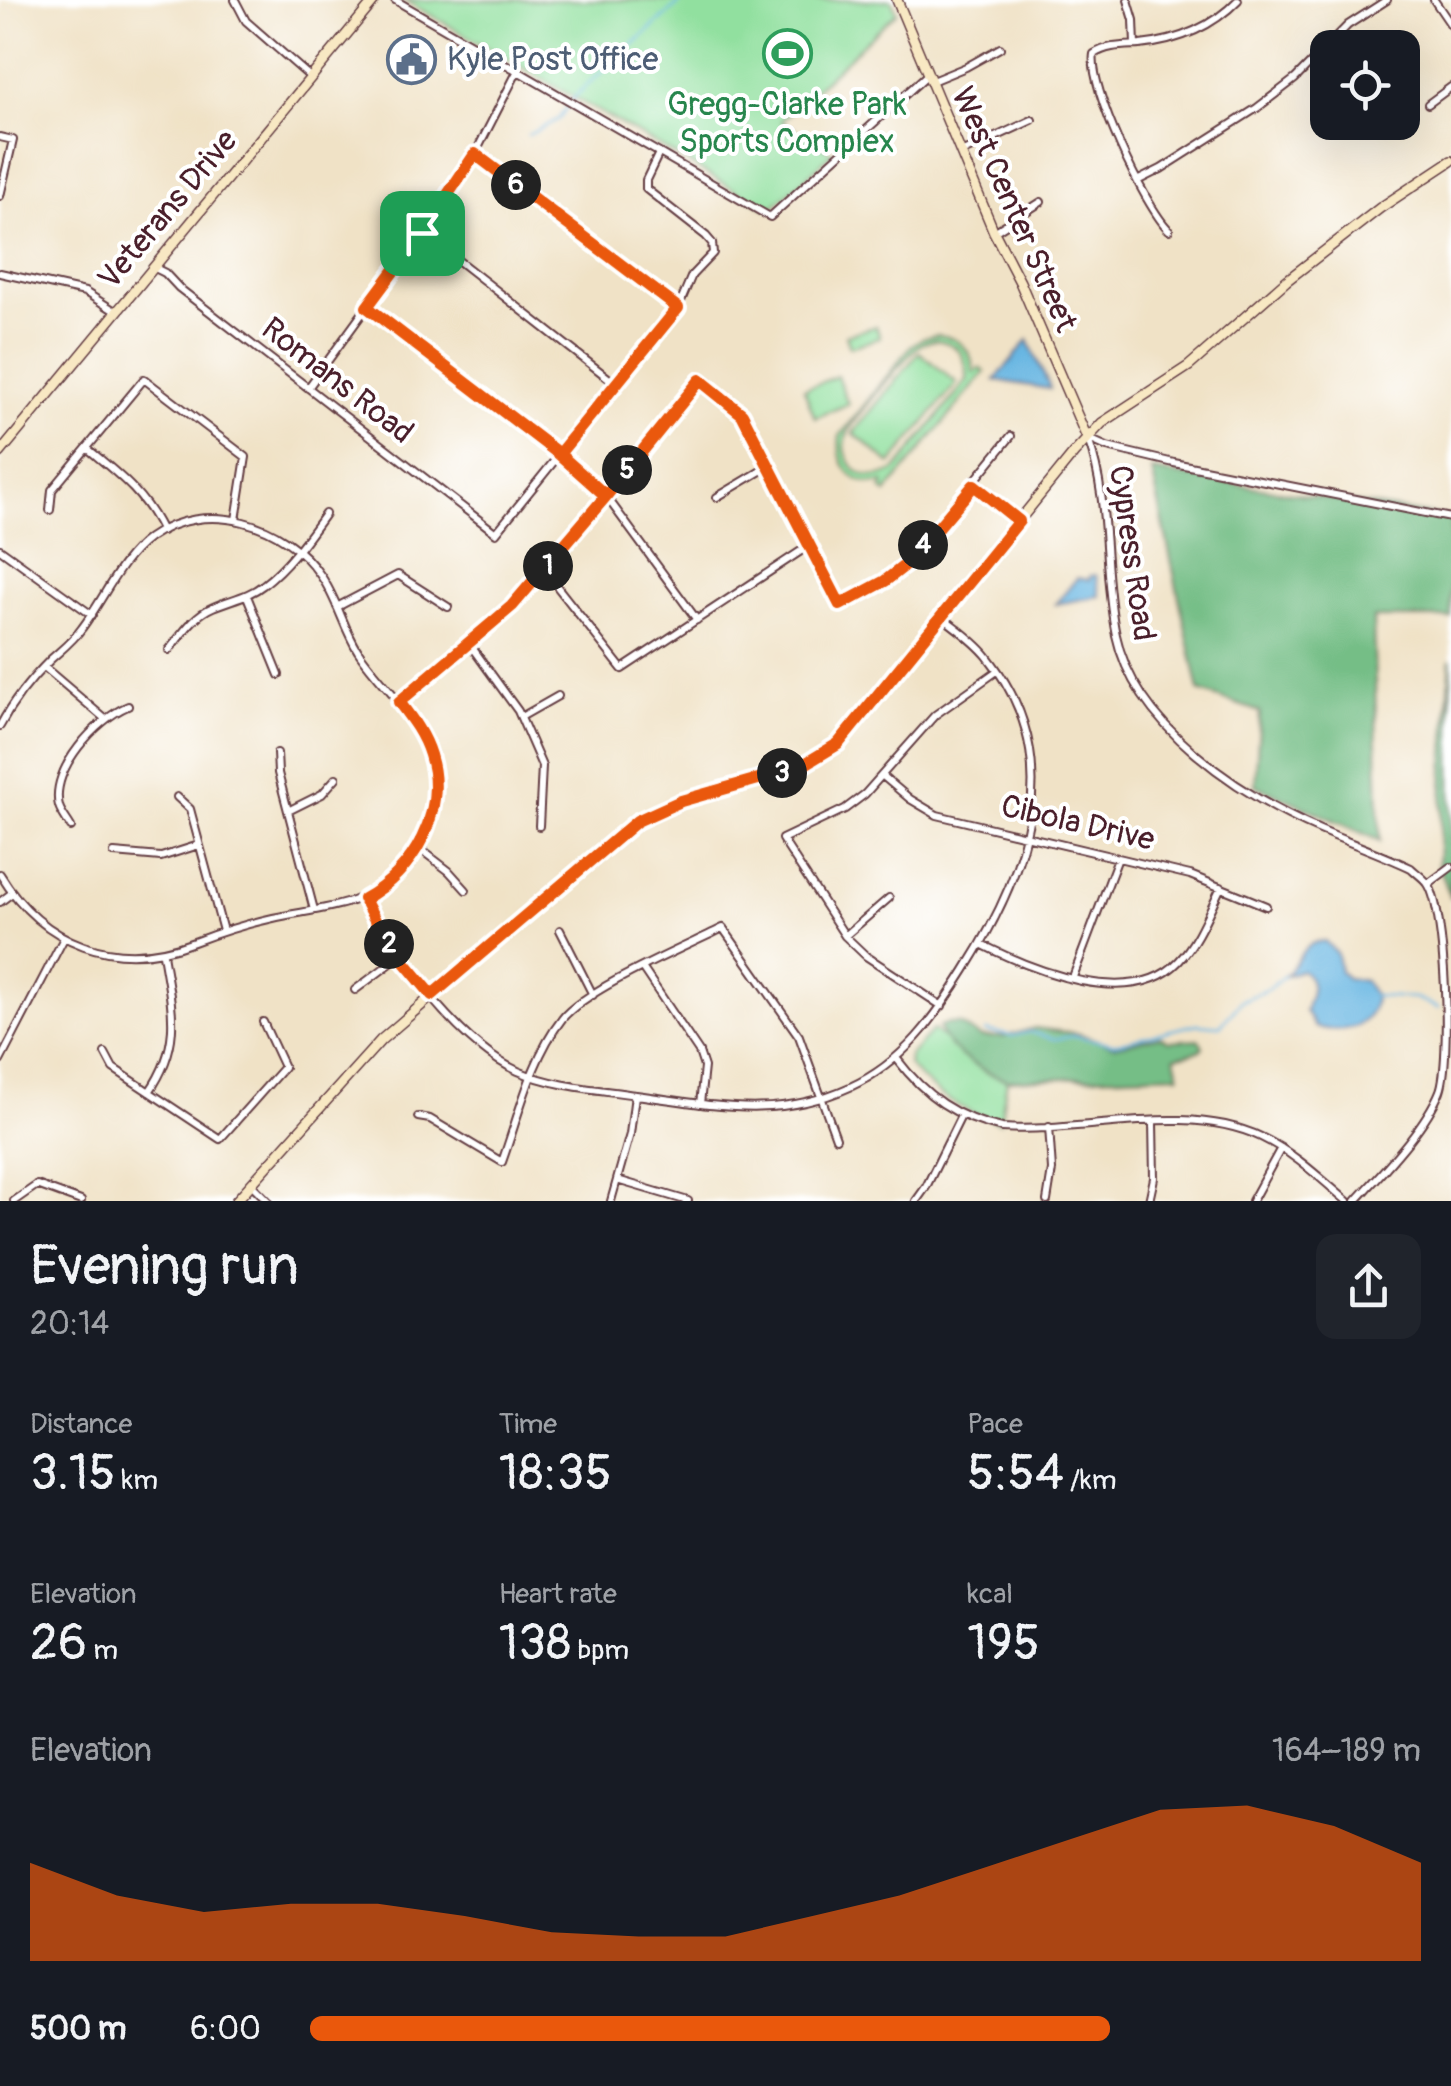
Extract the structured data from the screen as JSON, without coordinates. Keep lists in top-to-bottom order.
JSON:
{
  "streets": {
    "street": [
      "Veterans Drive",
      "West Center Street",
      "Romans Road",
      "Cypress Road",
      "Cibola Drive"
    ]
  },
  "crossings": [
    ["Veterans Drive", "Romans Road"],
    ["West Center Street", "Cypress Road"]
  ],
  "places": {
    "sports": ["Gregg-Clarke Park Sports Complex"],
    "public building": ["Kyle Post Office"]
  },
  "page": {
    "pins": [
      "6",
      "5",
      "4",
      "1",
      "3",
      "2"
    ],
    "heading": ["Evening run", "20:14"],
    "stats": [
      ["Distance", "3.15 km"],
      ["Time", "18:35"],
      ["Pace", "5:54 /km"],
      ["Elevation", "26 m"],
      ["Heart rate", "138 bpm"],
      ["kcal", "195"]
    ],
    "chart": ["Elevation", "164–189 m"],
    "list": [
      {
        "name": "500 m",
        "note": "6:00"
      }
    ]
  }
}
